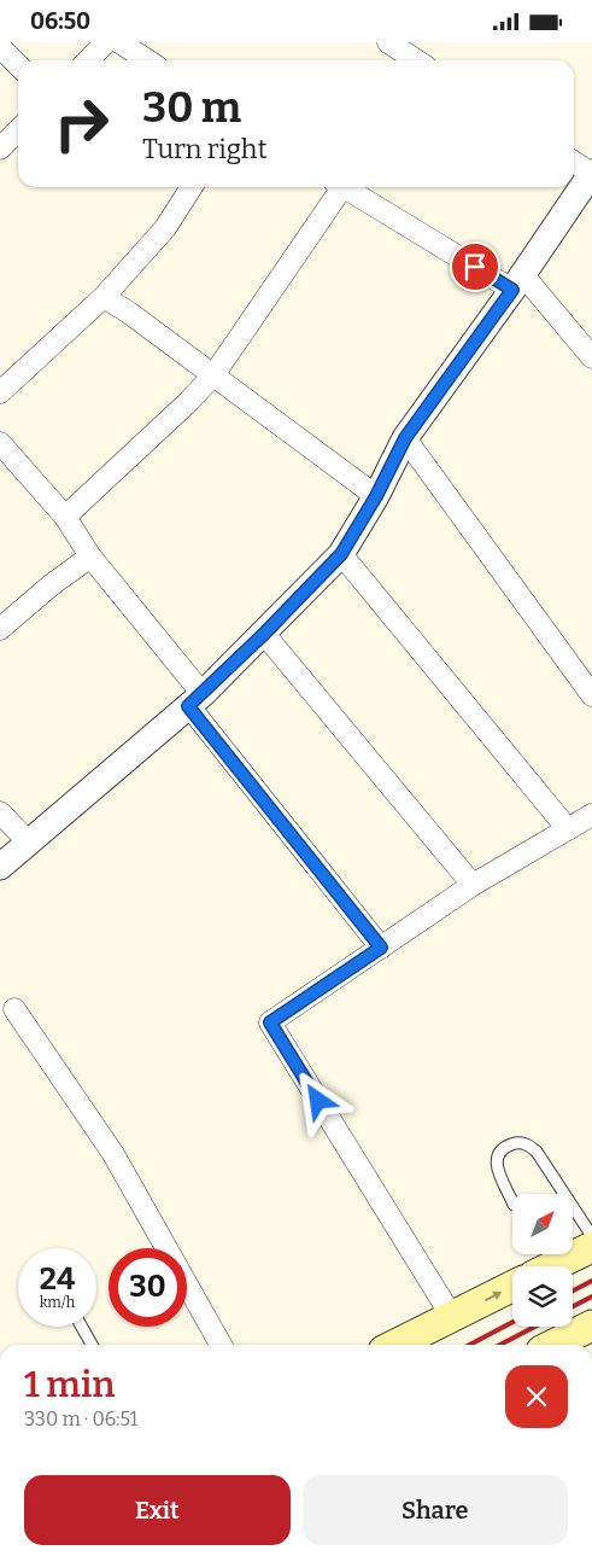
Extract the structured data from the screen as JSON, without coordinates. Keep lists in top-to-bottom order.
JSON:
{
  "north": "top right",
  "page": {
    "status": "06:50",
    "turn": ["30 m", "Turn right"],
    "speed": "24 km/h",
    "limit": "30",
    "heading": ["1 min", "330 m · 06:51"],
    "buttons": ["Exit", "Share"]
  }
}
